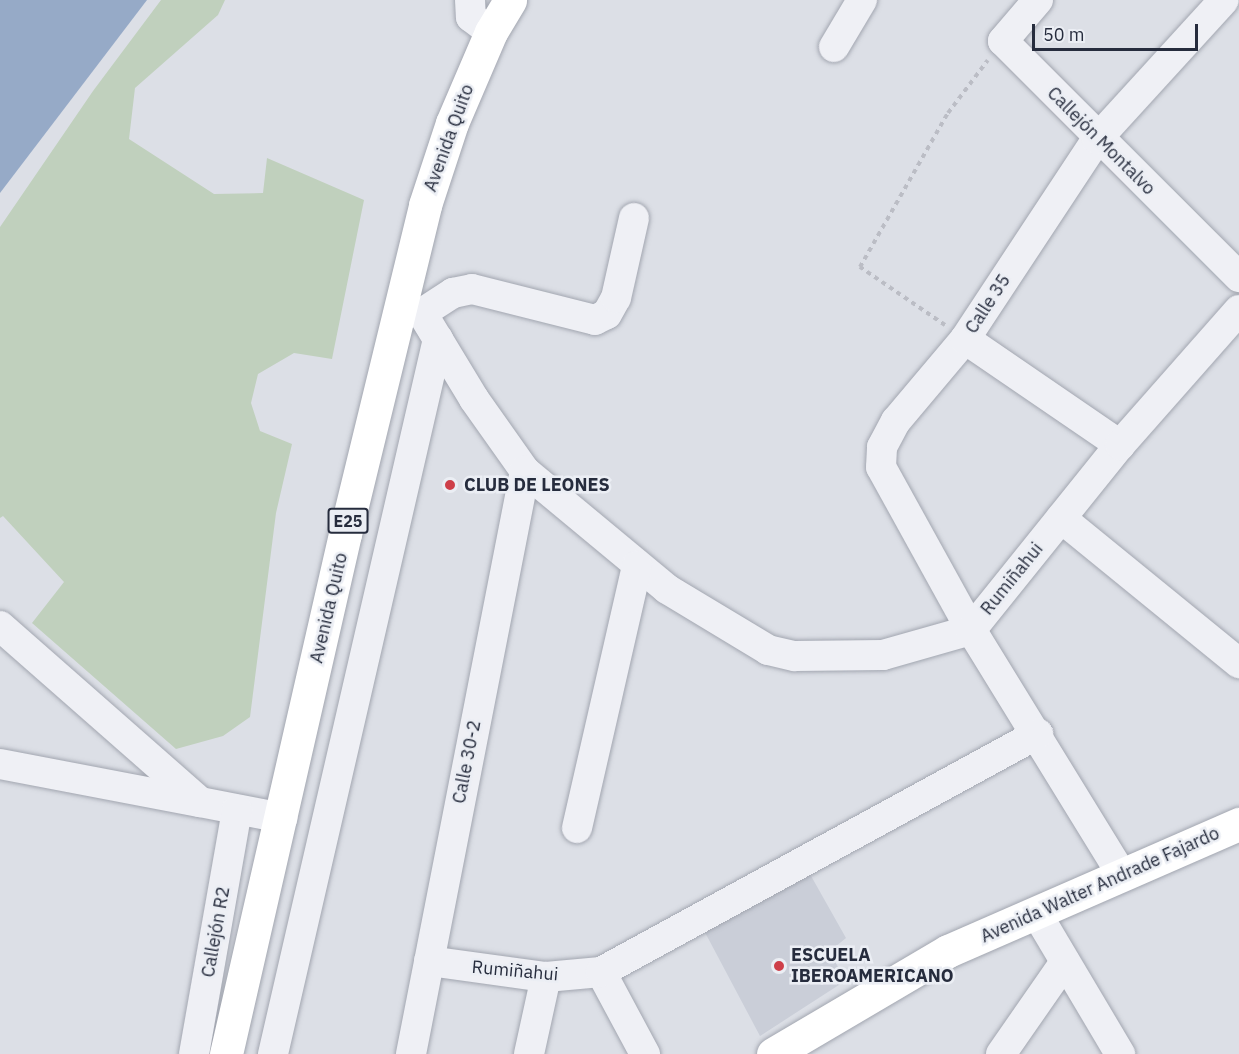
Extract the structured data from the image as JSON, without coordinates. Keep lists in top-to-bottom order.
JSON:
{
  "streets": {
    "main road": ["Avenida Quito", "E25", "Avenida Walter Andrade Fajardo"],
    "street": [
      "Callejón Montalvo",
      "Calle 35",
      "Rumiñahui",
      "Calle 30-2",
      "Callejón R2"
    ]
  },
  "crossings": [
    ["Callejón Montalvo", "Calle 35"],
    ["Calle 35", "Rumiñahui"],
    ["Rumiñahui", "Calle 30-2"],
    ["Rumiñahui", "Avenida Walter Andrade Fajardo"]
  ],
  "places": ["CLUB DE LEONES", "ESCUELA IBEROAMERICANO"],
  "scale_bar": "50 m"
}
